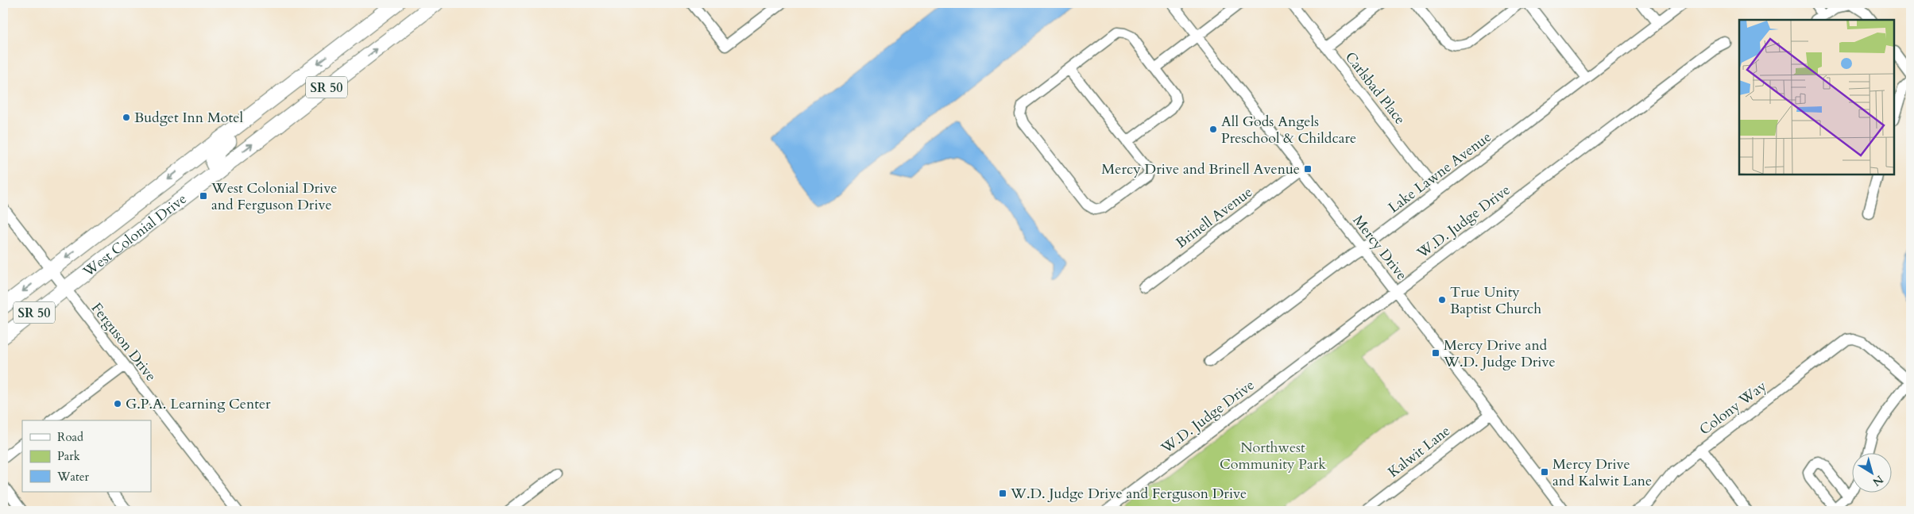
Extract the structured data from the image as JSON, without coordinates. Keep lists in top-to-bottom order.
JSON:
{
  "streets": {
    "highway": ["SR 50", "West Colonial Drive"],
    "street": [
      "Carlsbad Place",
      "Lake Lawne Avenue",
      "Brinell Avenue",
      "W.D. Judge Drive",
      "Mercy Drive",
      "Ferguson Drive",
      "Colony Way",
      "Kalwit Lane"
    ]
  },
  "crossings": [
    ["Carlsbad Place", "Lake Lawne Avenue"],
    ["Lake Lawne Avenue", "Mercy Drive"],
    ["Brinell Avenue", "Mercy Drive"],
    ["W.D. Judge Drive", "Mercy Drive"],
    ["West Colonial Drive", "Ferguson Drive"],
    ["Mercy Drive", "Kalwit Lane"]
  ],
  "parks": ["Northwest Community Park"],
  "places": {
    "other": [
      "Budget Inn Motel",
      "All Gods Angels Preschool & Childcare",
      "True Unity Baptist Church",
      "G.P.A. Learning Center"
    ],
    "transit": [
      "Mercy Drive and Brinell Avenue",
      "West Colonial Drive and Ferguson Drive",
      "Mercy Drive and W.D. Judge Drive",
      "Mercy Drive and Kalwit Lane",
      "W.D. Judge Drive and Ferguson Drive"
    ]
  },
  "legend": ["Road", "Park", "Water"],
  "north": "bottom right"
}
